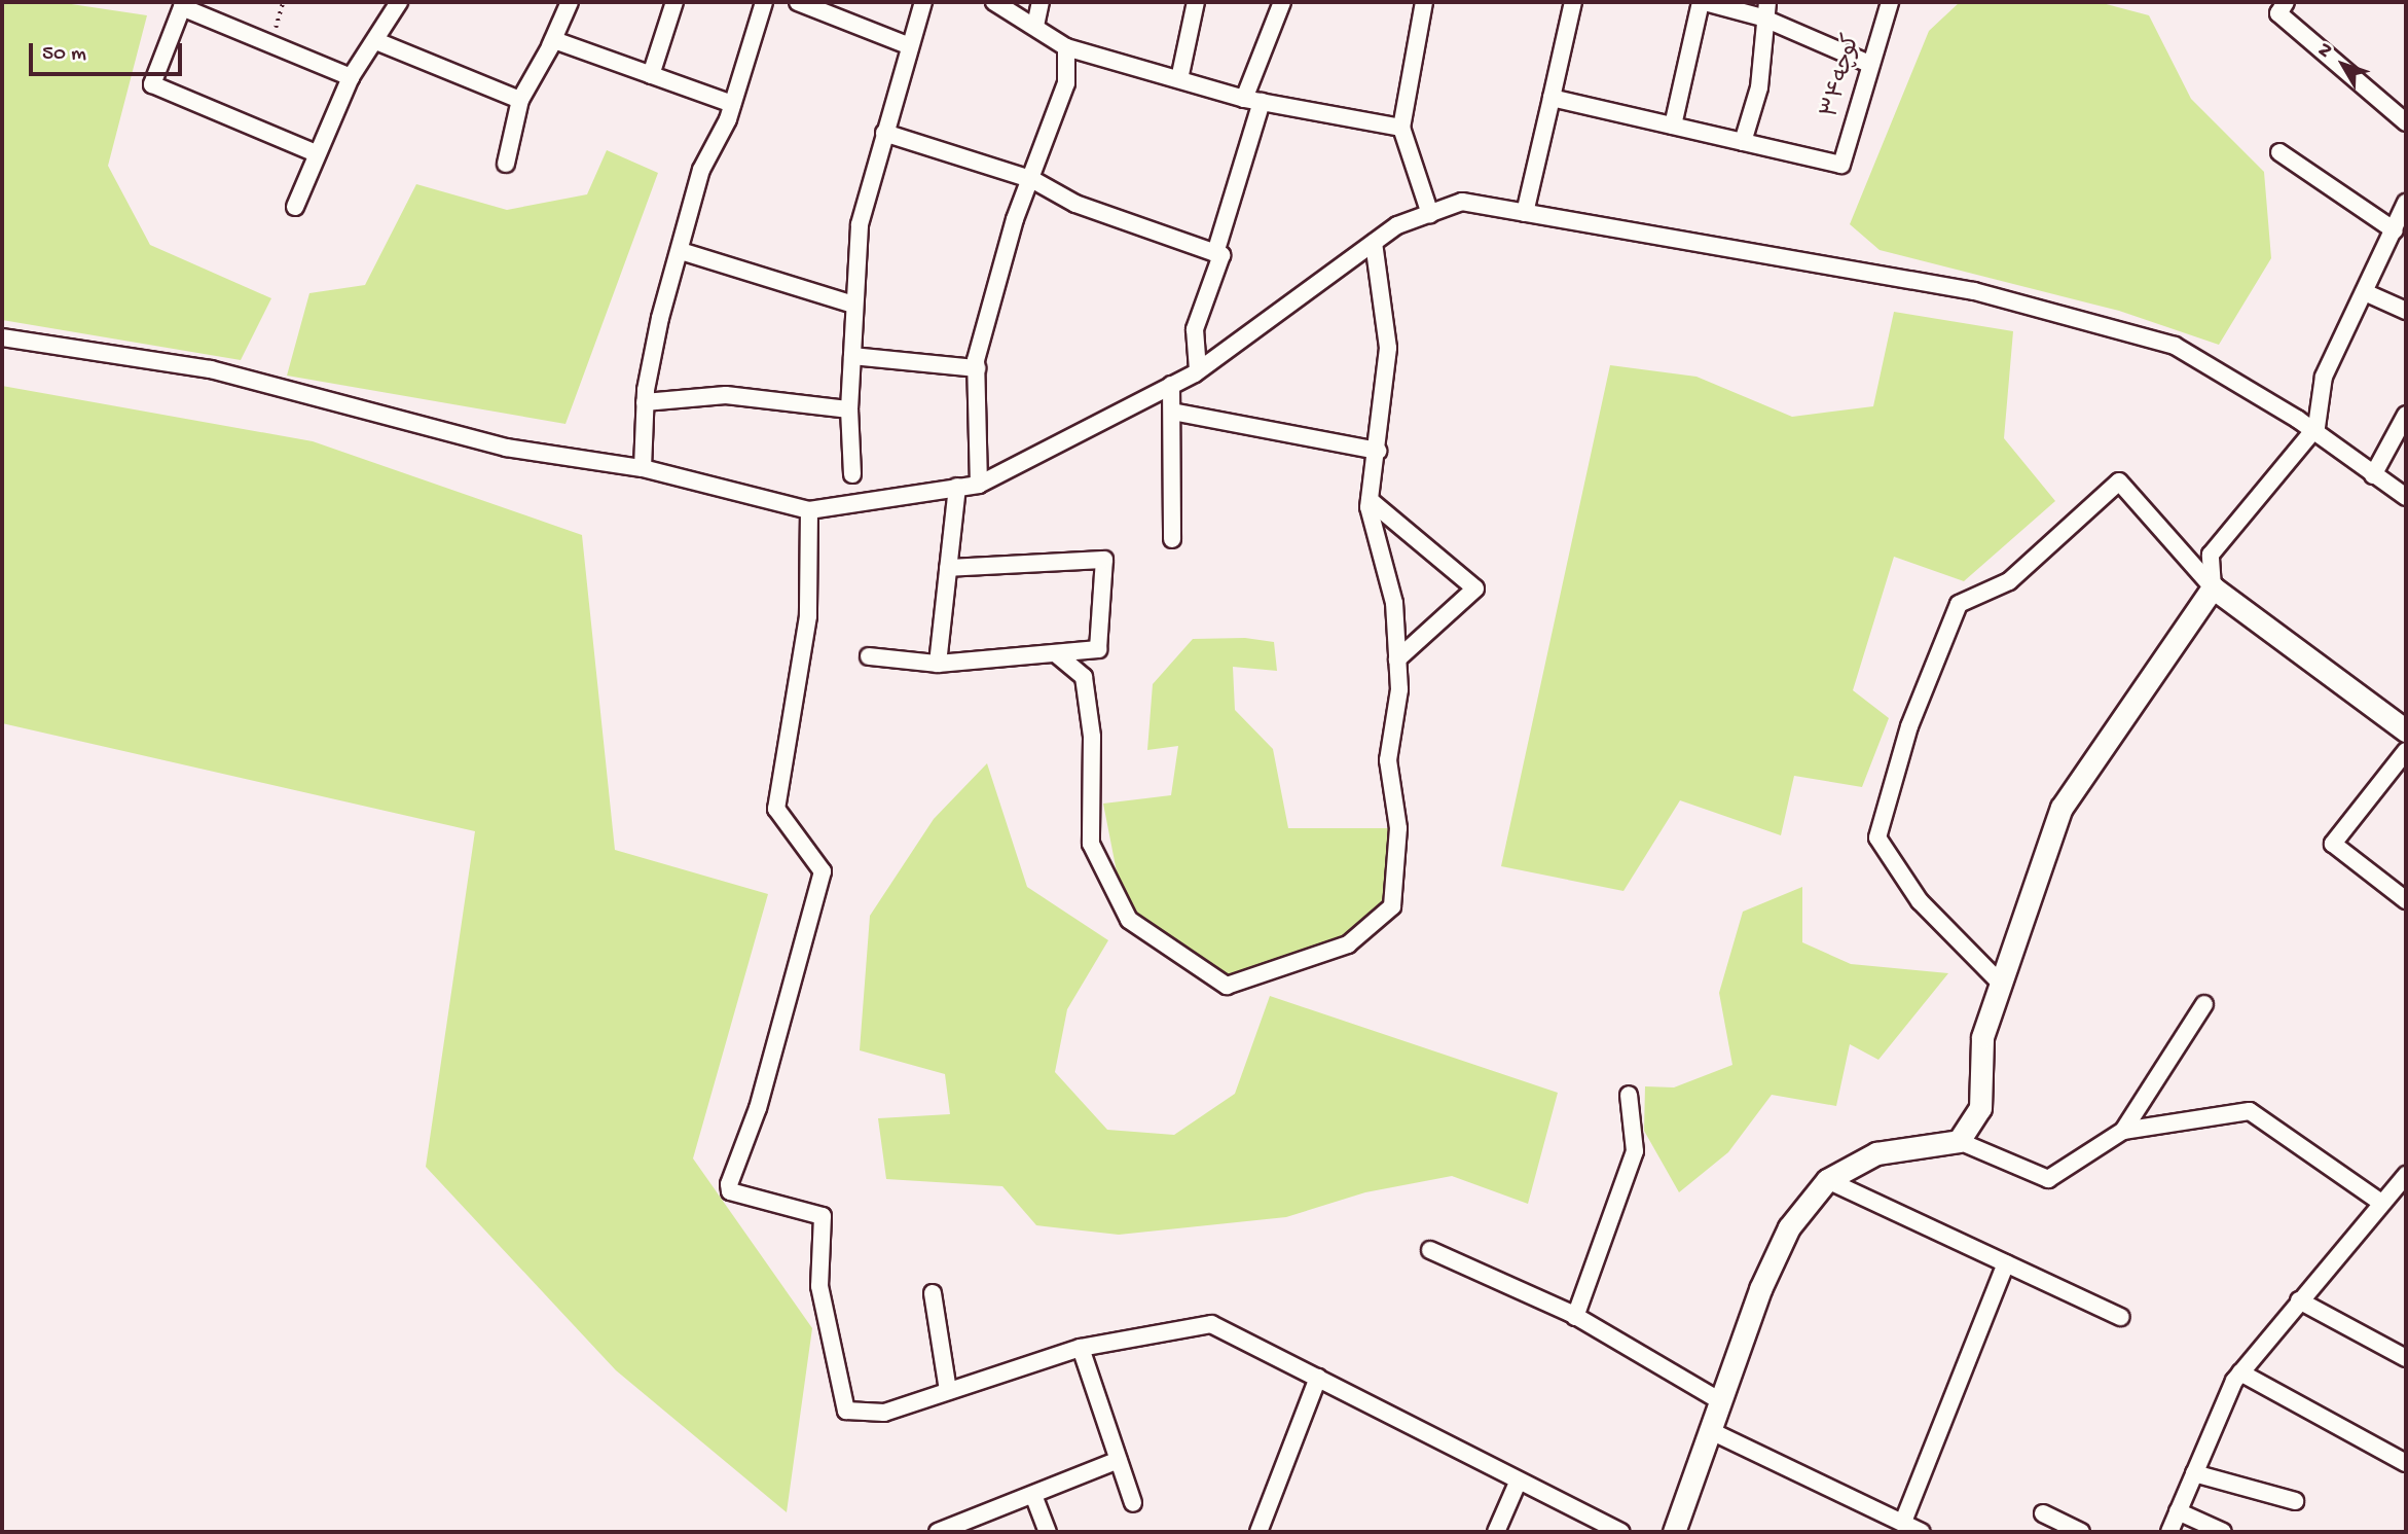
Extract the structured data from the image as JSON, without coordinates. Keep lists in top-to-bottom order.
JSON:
{
  "streets": {
    "street": ["کوچه۳۴"]
  },
  "scale_bar": "50 m",
  "north": "top left"
}
